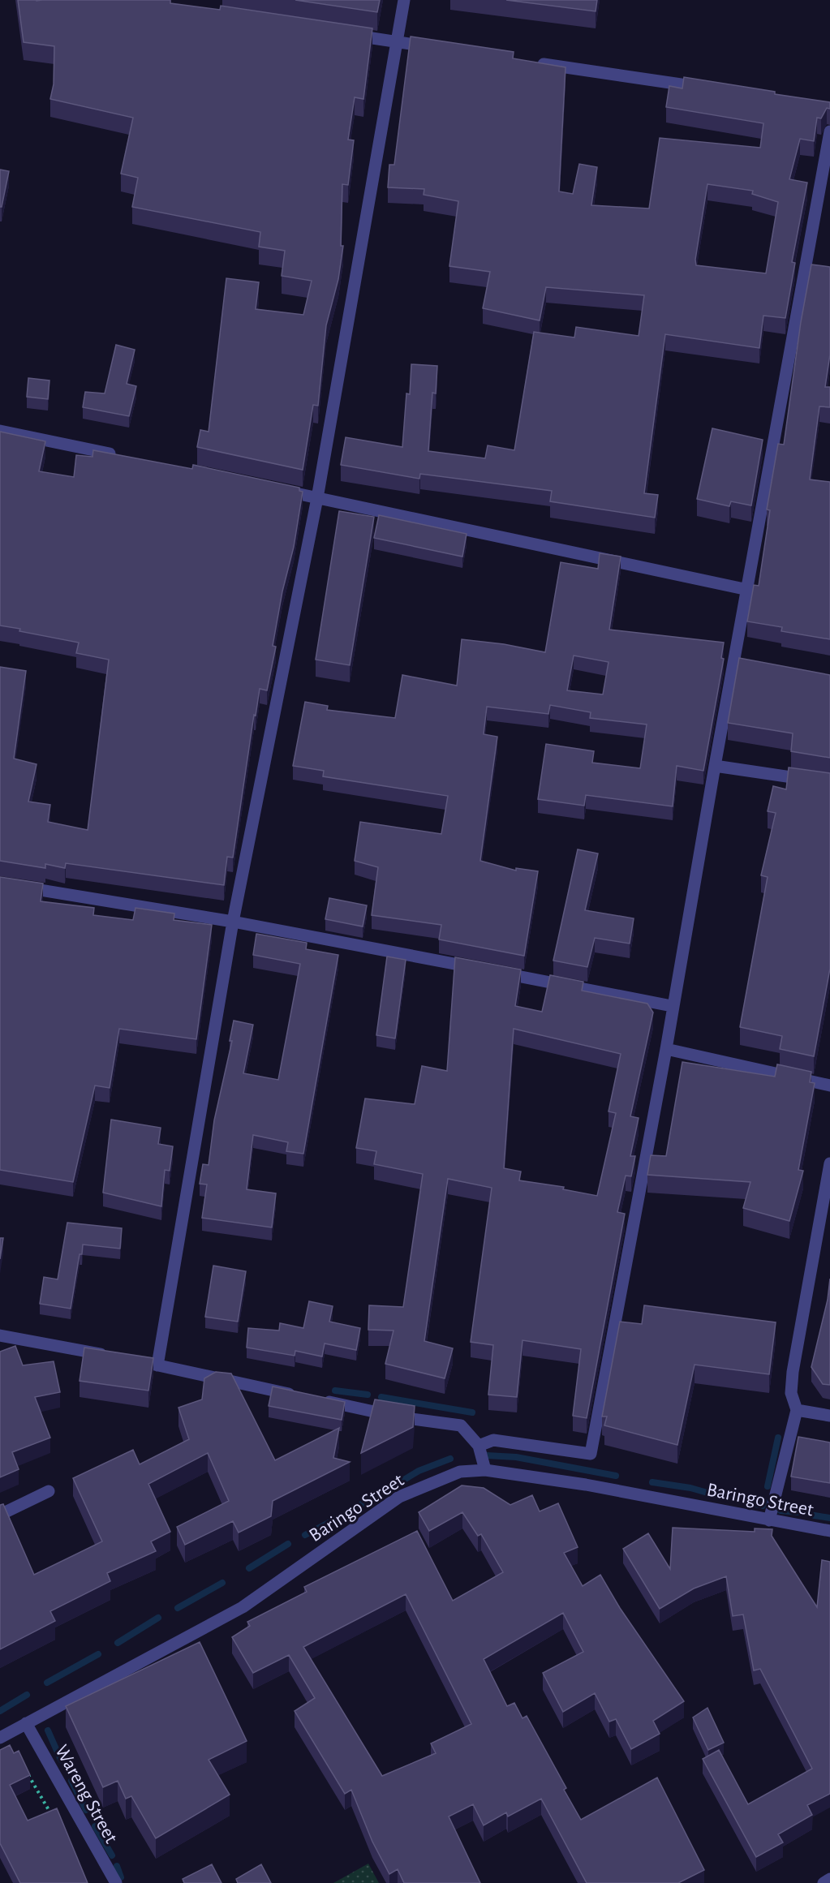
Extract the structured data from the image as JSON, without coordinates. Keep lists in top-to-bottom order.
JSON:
{
  "streets": {
    "street": ["Baringo Street", "Wareng Street"]
  },
  "crossings": [
    ["Baringo Street", "Wareng Street"]
  ]
}
